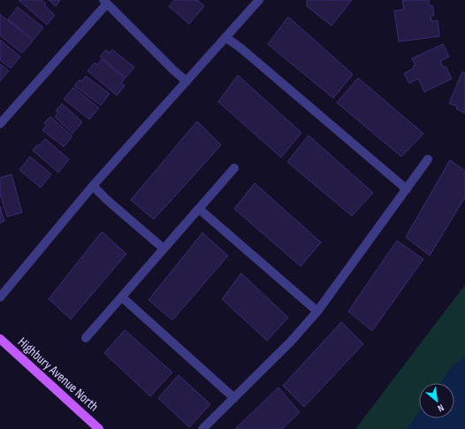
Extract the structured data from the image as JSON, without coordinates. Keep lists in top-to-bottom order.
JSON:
{
  "streets": {
    "main road": ["Highbury Avenue North"]
  },
  "north": "bottom right"
}
